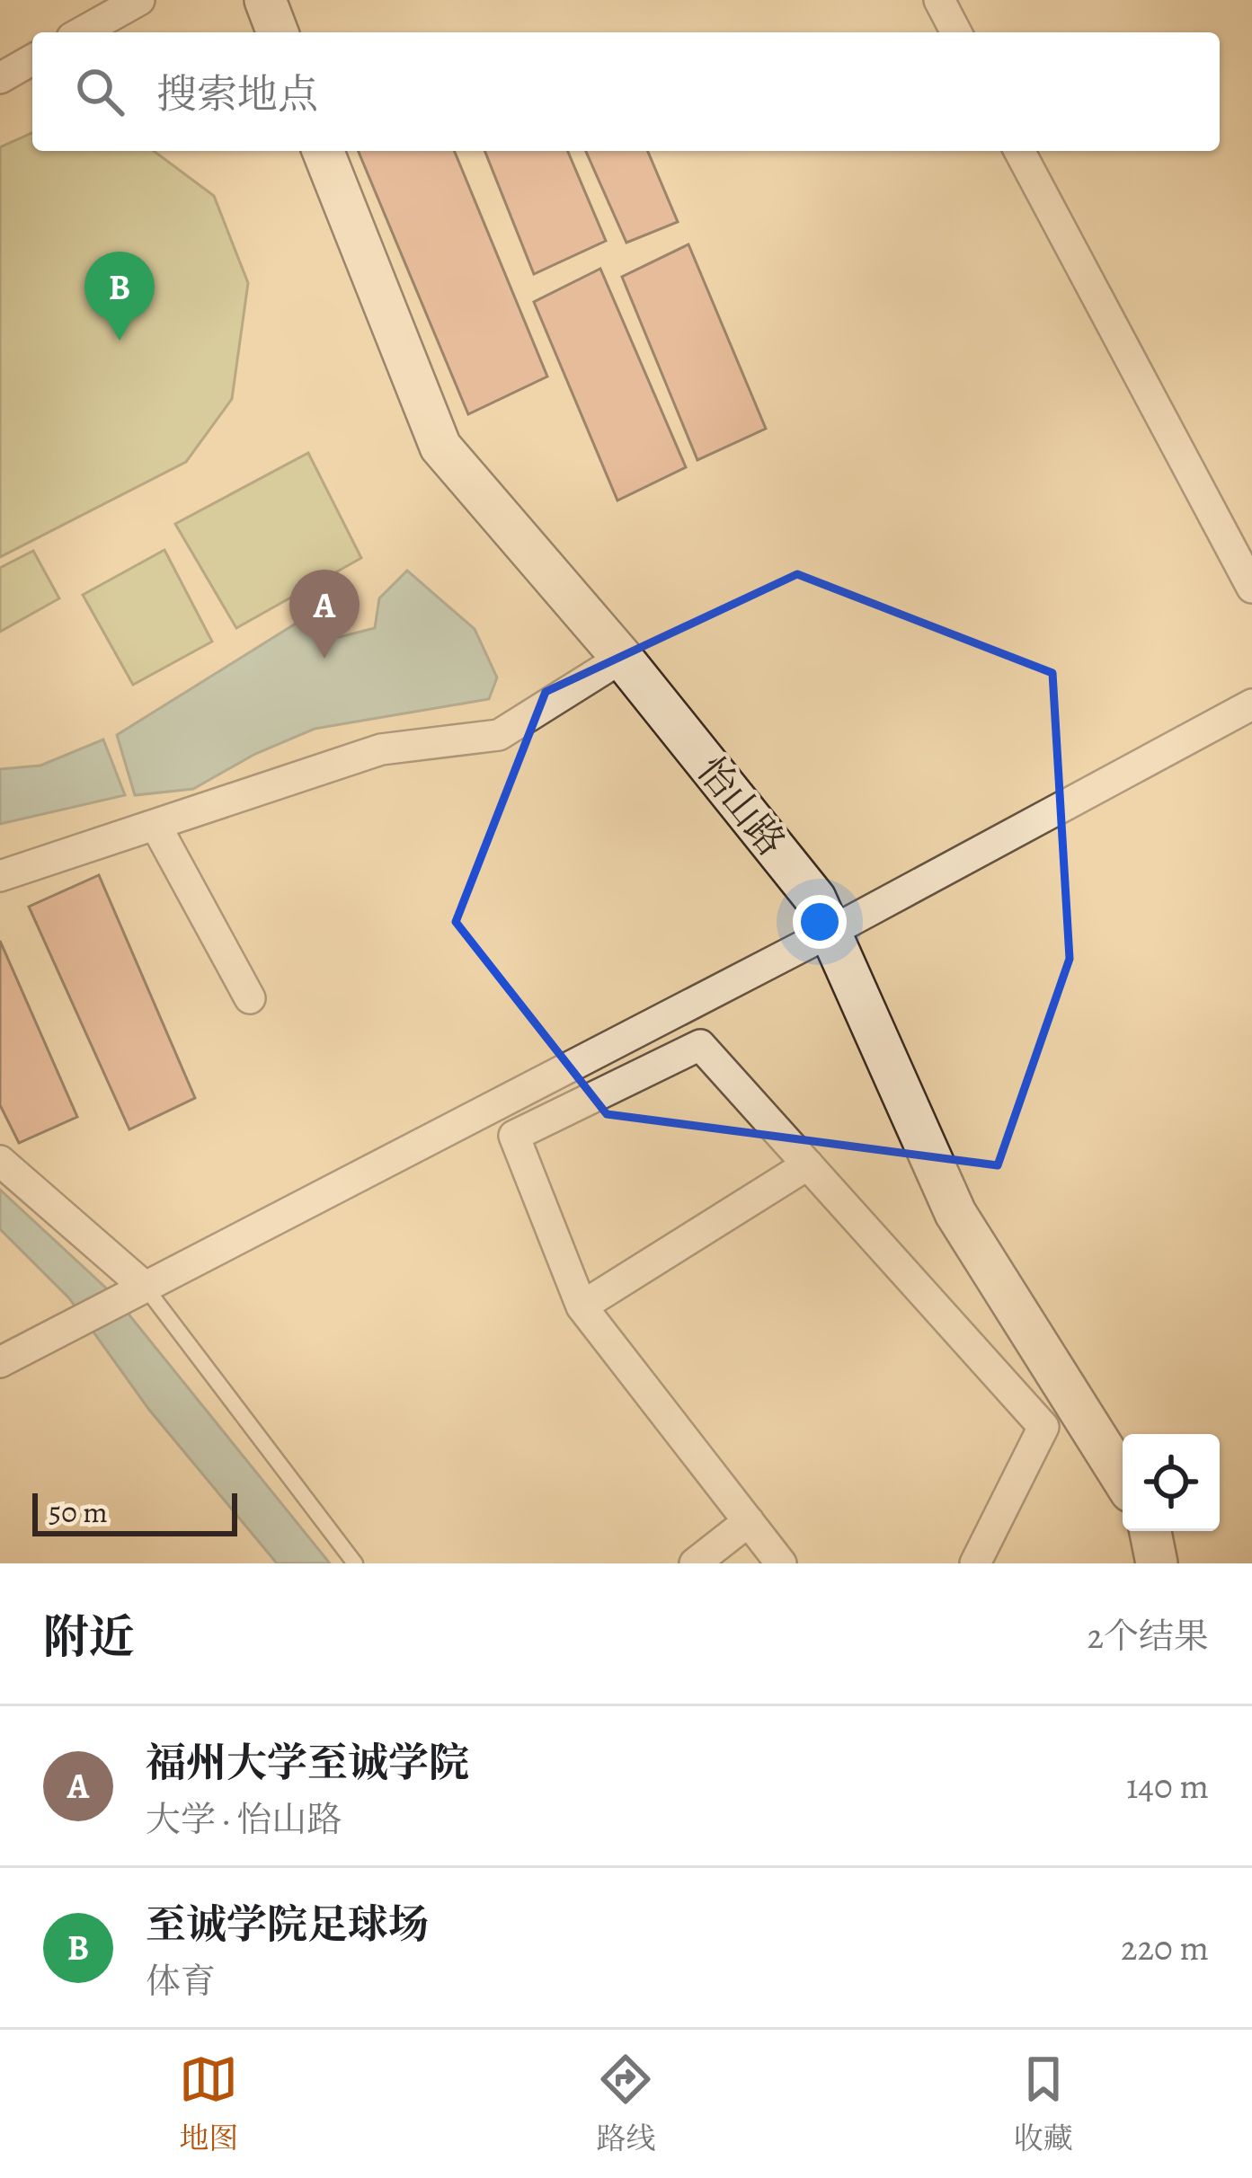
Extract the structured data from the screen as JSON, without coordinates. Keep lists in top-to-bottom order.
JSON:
{
  "streets": {
    "street": ["怡山路"]
  },
  "scale_bar": "50 m",
  "page": {
    "search": "搜索地点",
    "pins": ["B", "A"],
    "scale": "50 m",
    "heading": ["附近", "2个结果"],
    "list": [
      {
        "mark": "A",
        "name": "福州大学至诚学院",
        "note": "大学 · 怡山路",
        "value": "140 m"
      },
      {
        "mark": "B",
        "name": "至诚学院足球场",
        "note": "体育",
        "value": "220 m"
      }
    ],
    "nav": ["地图", "路线", "收藏"]
  }
}
